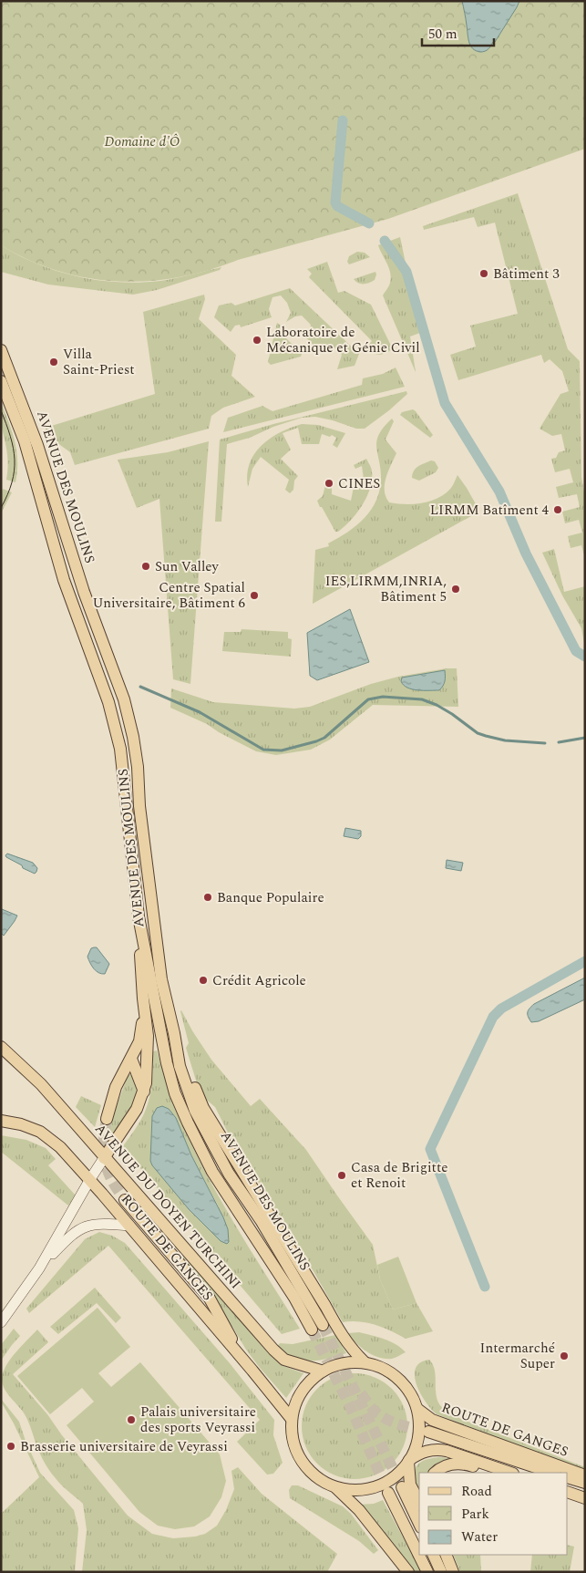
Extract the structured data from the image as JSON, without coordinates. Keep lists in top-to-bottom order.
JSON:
{
  "streets": {
    "main road": ["AVENUE DES MOULINS", "AVENUE DU DOYEN TURCHINI", "ROUTE DE GANGES"]
  },
  "crossings": [
    ["AVENUE DES MOULINS", "AVENUE DU DOYEN TURCHINI"],
    ["AVENUE DU DOYEN TURCHINI", "ROUTE DE GANGES"]
  ],
  "parks": ["Domaine d'Ô"],
  "places": [
    "Bâtiment 3",
    "Laboratoire de Mécanique et Génie Civil",
    "Villa Saint-Priest",
    "CINES",
    "LIRMM Batîment 4",
    "Sun Valley",
    "IES,LIRMM,INRIA, Bâtiment 5",
    "Centre Spatial Universitaire, Bâtiment 6",
    "Banque Populaire",
    "Crédit Agricole",
    "Casa de Brigitte et Renoit",
    "Intermarché Super",
    "Palais universitaire des sports Veyrassi",
    "Brasserie universitaire de Veyrassi"
  ],
  "legend": ["Road", "Park", "Water"],
  "scale_bar": "50 m"
}
